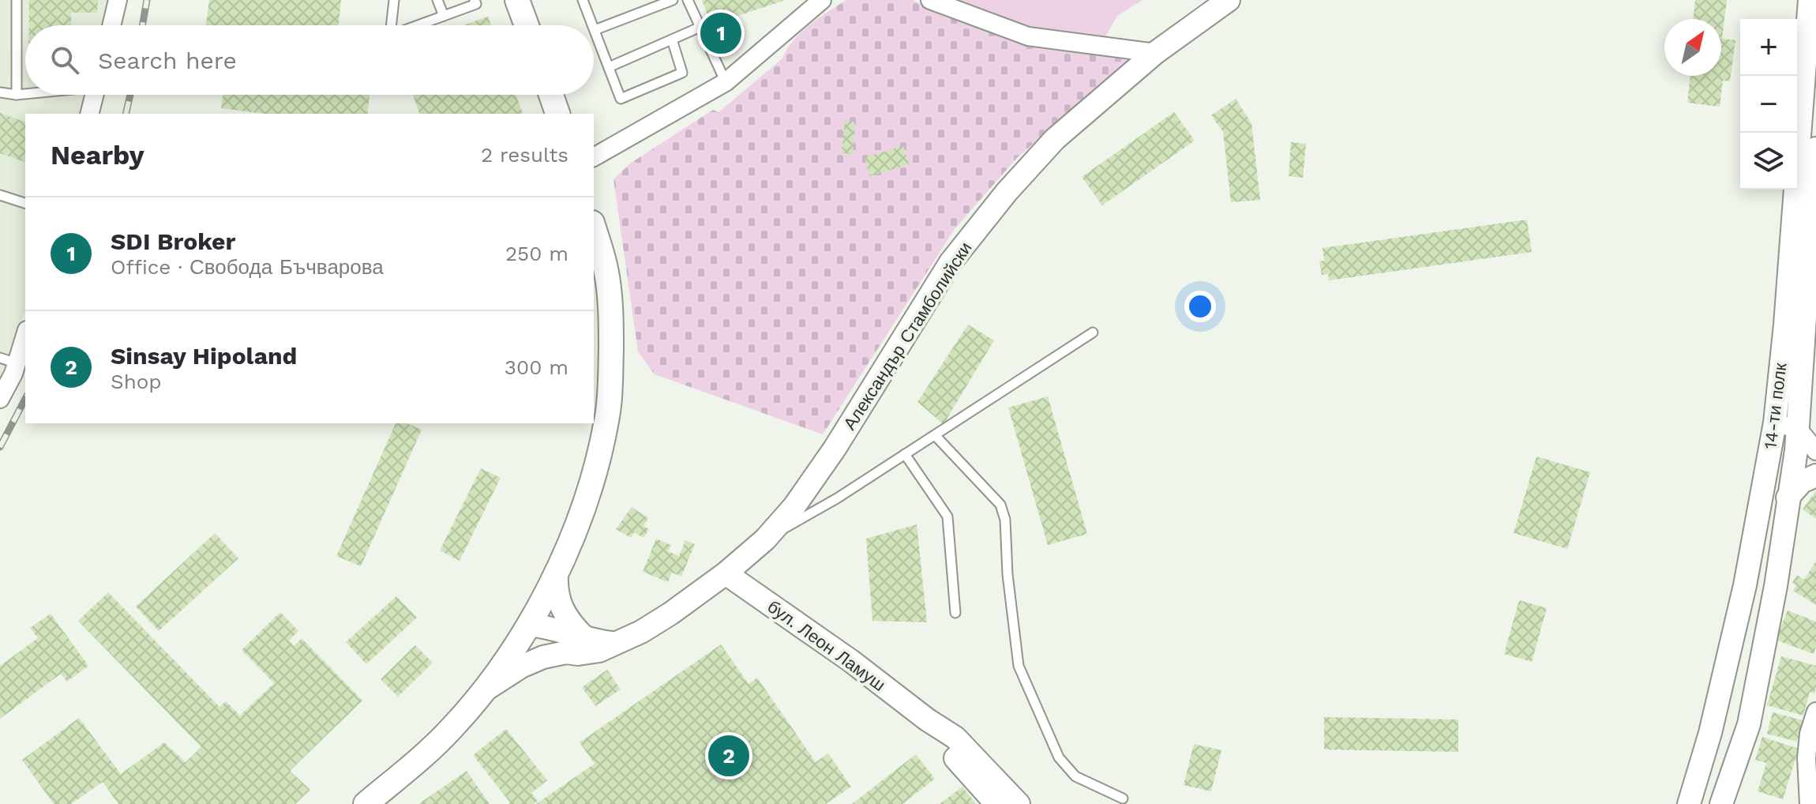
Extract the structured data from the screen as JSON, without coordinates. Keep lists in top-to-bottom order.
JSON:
{
  "streets": {
    "street": ["Александър Стамболийски", "14-ти полк", "бул. Леон Ламуш"]
  },
  "crossings": [
    ["Александър Стамболийски", "бул. Леон Ламуш"]
  ],
  "north": "top right",
  "page": {
    "pins": ["1", "2"],
    "map_buttons": ["+", "−"],
    "search": "Search here",
    "heading": ["Nearby", "2 results"],
    "list": [
      {
        "mark": "1",
        "name": "SDI Broker",
        "note": "Office · Свобода Бъчварова",
        "value": "250 m"
      },
      {
        "mark": "2",
        "name": "Sinsay Hipoland",
        "note": "Shop",
        "value": "300 m"
      }
    ]
  }
}
